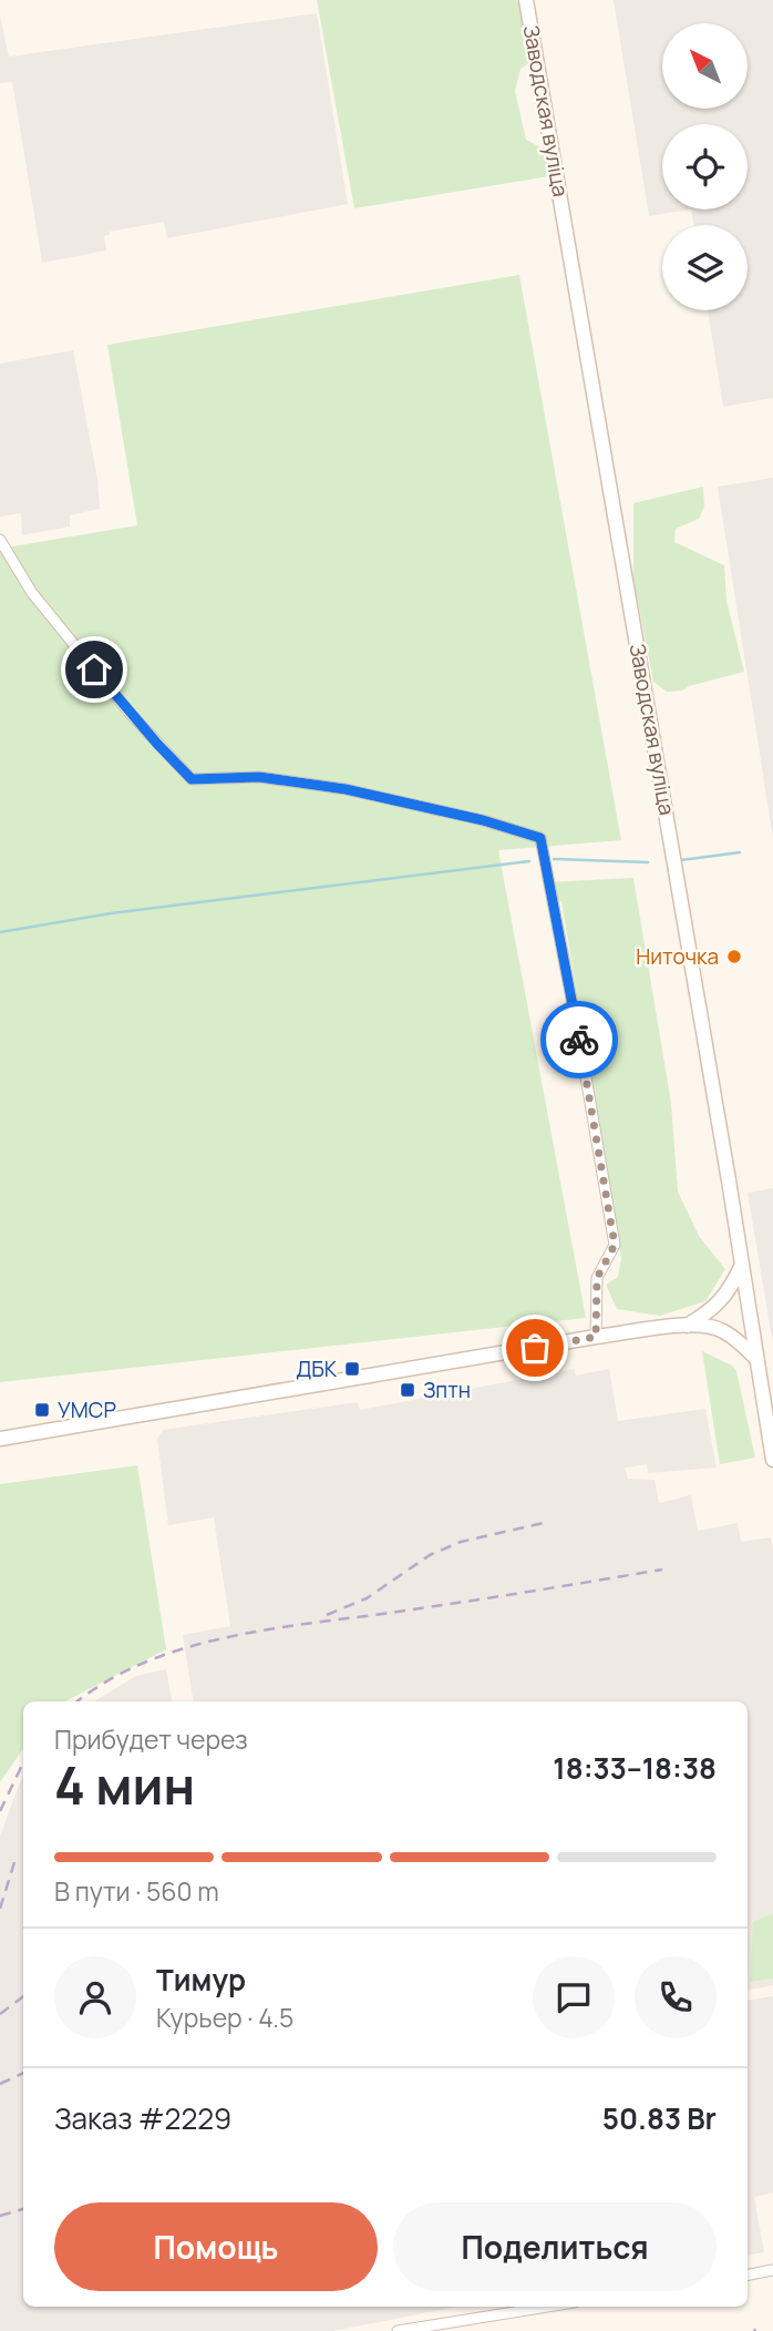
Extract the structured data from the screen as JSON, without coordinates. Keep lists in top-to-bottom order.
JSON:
{
  "streets": {
    "main road": ["Заводская вуліца"]
  },
  "places": {
    "other": ["Ниточка"],
    "transit": ["ДБК", "Зптн", "УМСР"]
  },
  "north": "top left",
  "page": {
    "heading": ["4 мин", "Прибудет через", "18:33–18:38"],
    "panel": [
      "Тимур",
      "Курьер · 4.5",
      "Заказ #2229",
      "50.83 Br"
    ],
    "bar": "В пути · 560 m",
    "buttons": ["Помощь", "Поделиться"]
  }
}
